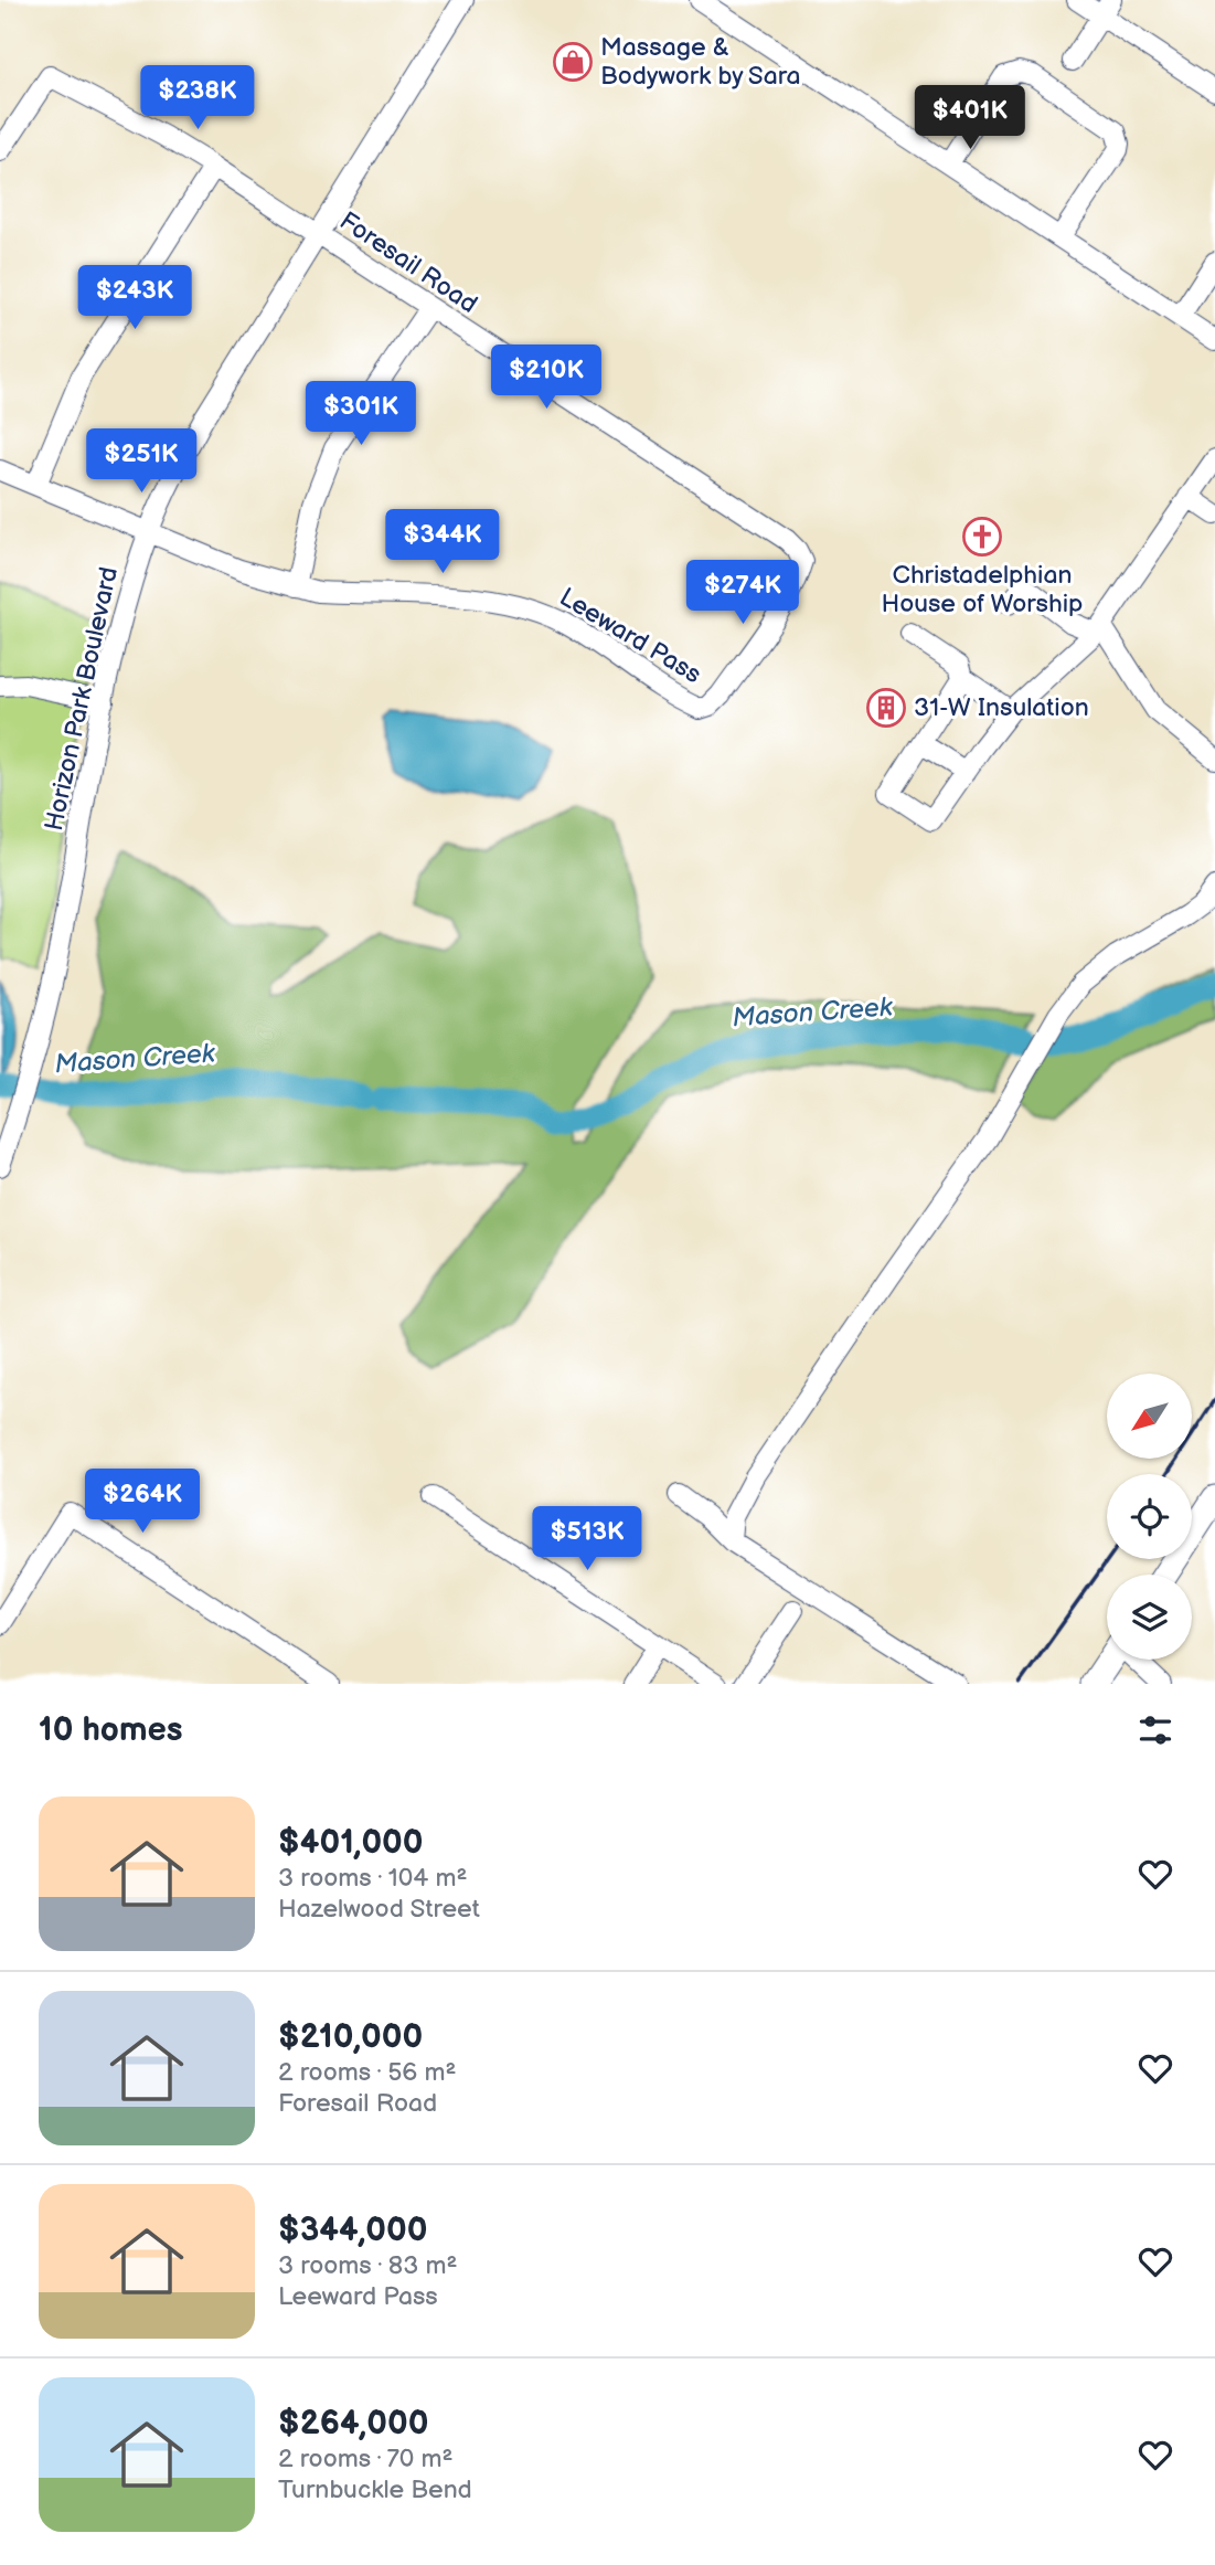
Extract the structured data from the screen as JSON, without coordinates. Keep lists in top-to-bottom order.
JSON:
{
  "streets": {
    "street": ["Foresail Road", "Leeward Pass", "Horizon Park Boulevard"]
  },
  "crossings": [
    ["Foresail Road", "Leeward Pass"],
    ["Foresail Road", "Horizon Park Boulevard"],
    ["Leeward Pass", "Horizon Park Boulevard"]
  ],
  "water": ["Mason Creek"],
  "places": {
    "shop": ["Massage & Bodywork by Sara"],
    "church": ["Christadelphian House of Worship"],
    "building": ["31-W Insulation"]
  },
  "north": "bottom left",
  "page": {
    "price": [
      "$238K",
      "$401K",
      "$243K",
      "$210K",
      "$301K",
      "$251K",
      "$344K",
      "$274K",
      "$264K",
      "$513K"
    ],
    "heading": "10 homes",
    "list": [
      {
        "name": "$401,000",
        "note": "3 rooms · 104 m² · Hazelwood Street"
      },
      {
        "name": "$210,000",
        "note": "2 rooms · 56 m² · Foresail Road"
      },
      {
        "name": "$344,000",
        "note": "3 rooms · 83 m² · Leeward Pass"
      },
      {
        "name": "$264,000",
        "note": "2 rooms · 70 m² · Turnbuckle Bend"
      }
    ]
  }
}
